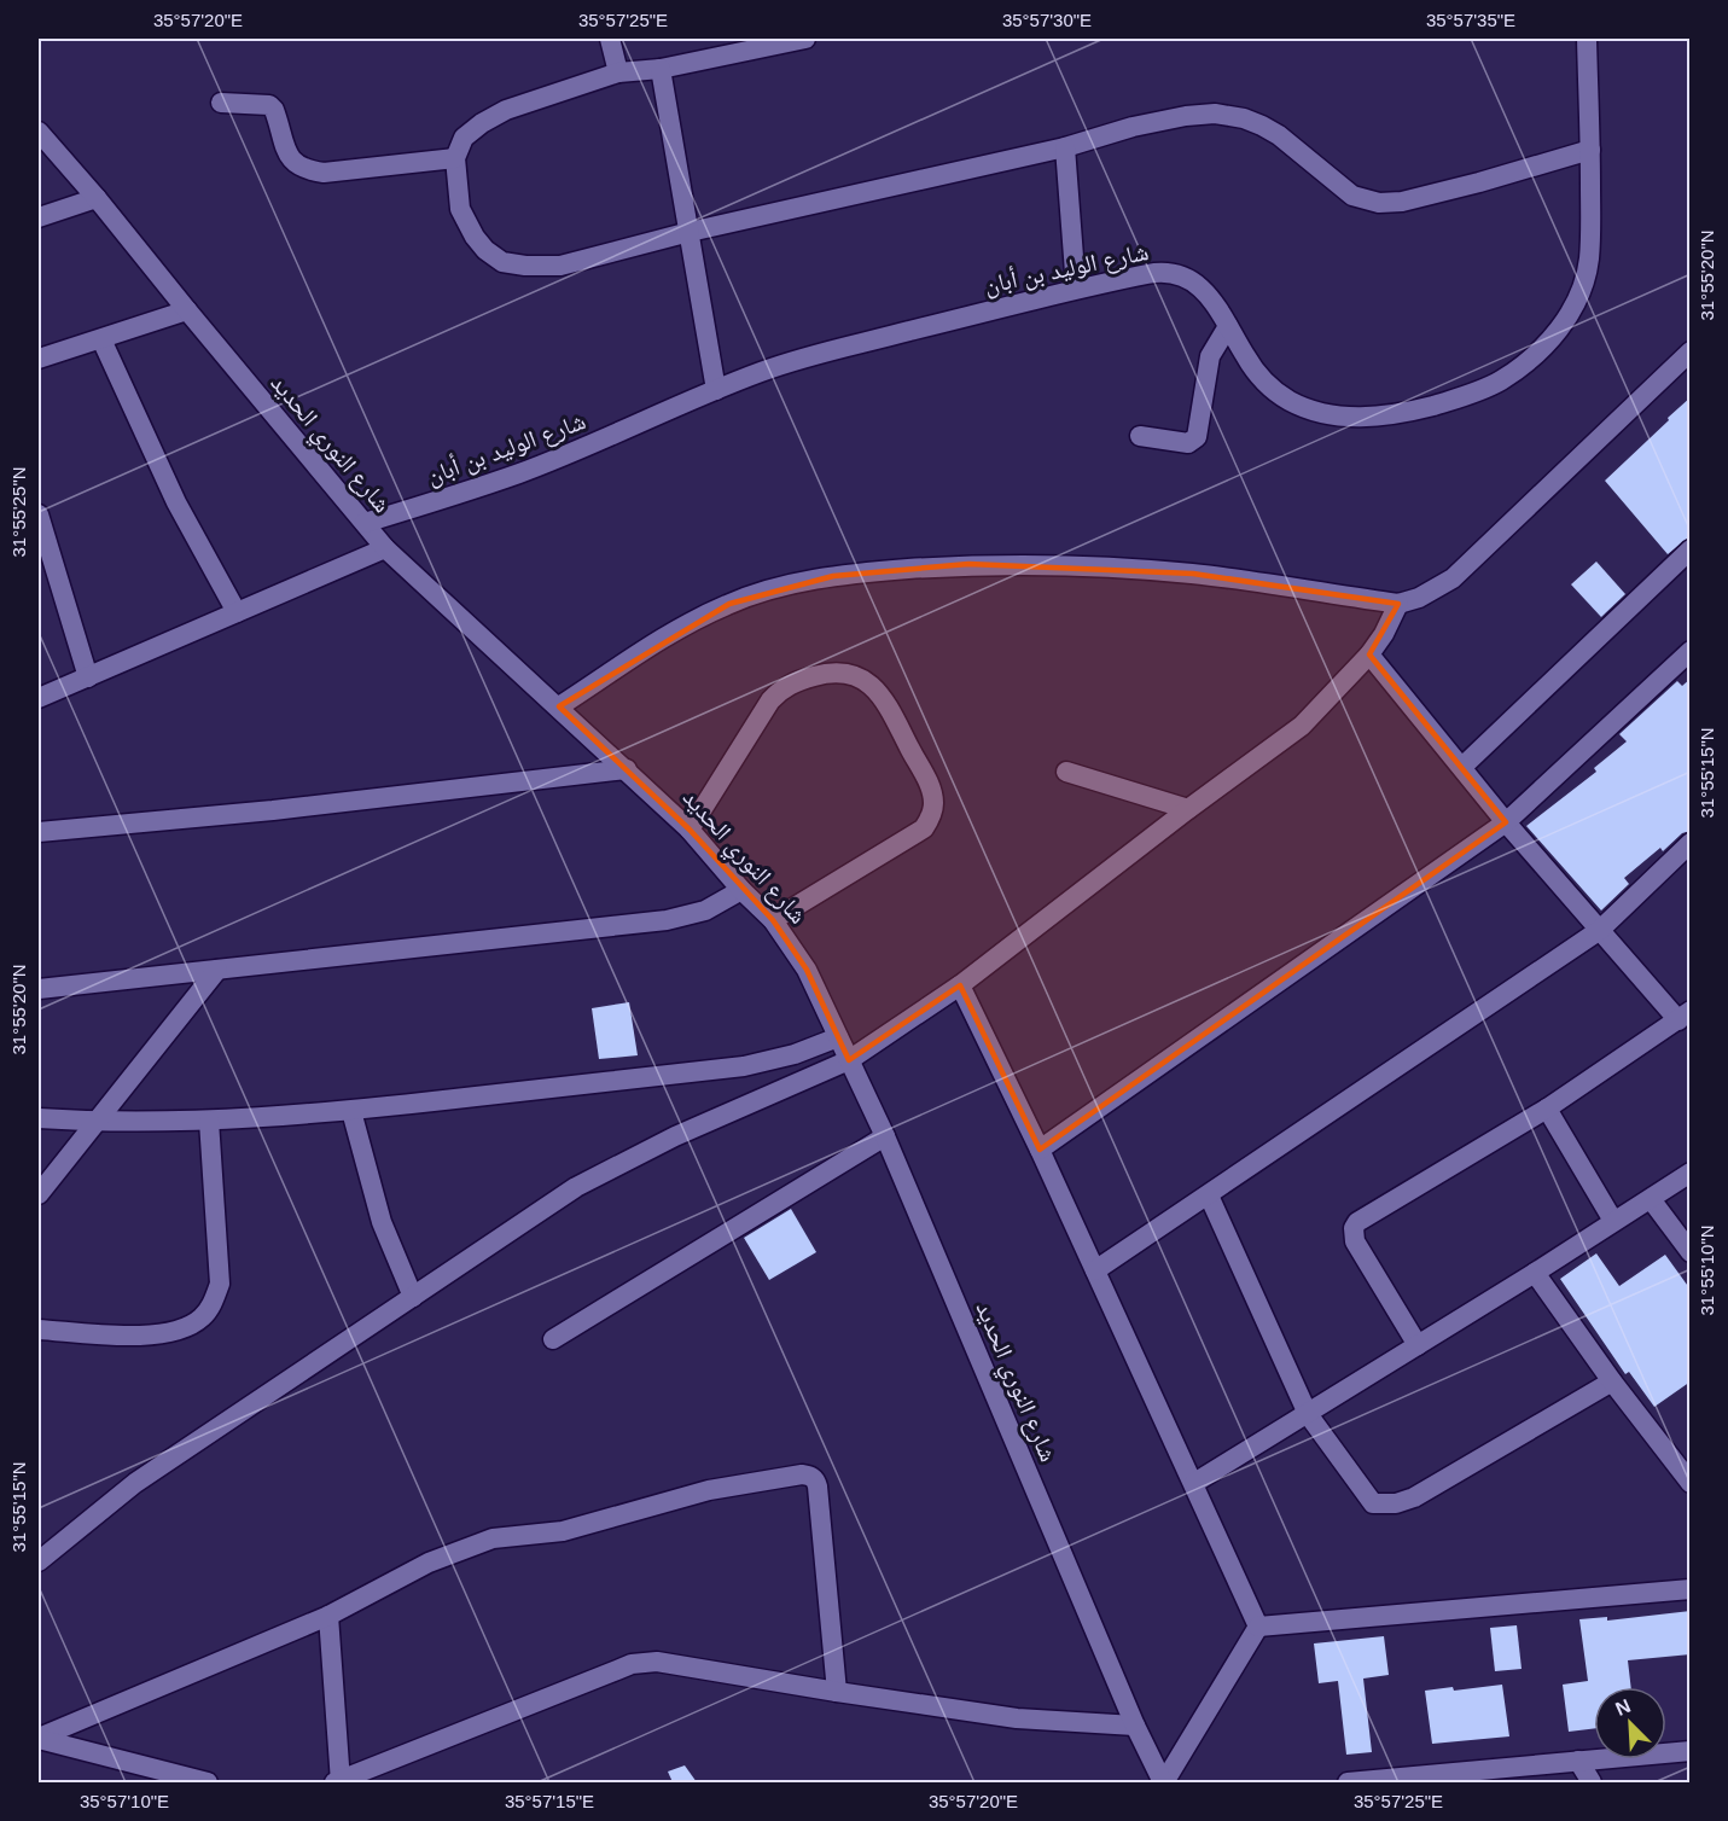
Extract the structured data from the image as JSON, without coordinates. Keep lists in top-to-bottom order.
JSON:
{
  "streets": {
    "street": ["شارع الوليد بن أبان", "شارع النوري الحديد"]
  },
  "crossings": [
    ["شارع الوليد بن أبان", "شارع النوري الحديد"]
  ],
  "north": "top left",
  "coordinates": [
    "35°57'20\"E",
    "35°57'25\"E",
    "35°57'30\"E",
    "35°57'35\"E",
    "31°55'20\"N",
    "31°55'25\"N",
    "31°55'15\"N",
    "31°55'10\"N",
    "35°57'10\"E",
    "35°57'15\"E"
  ]
}
